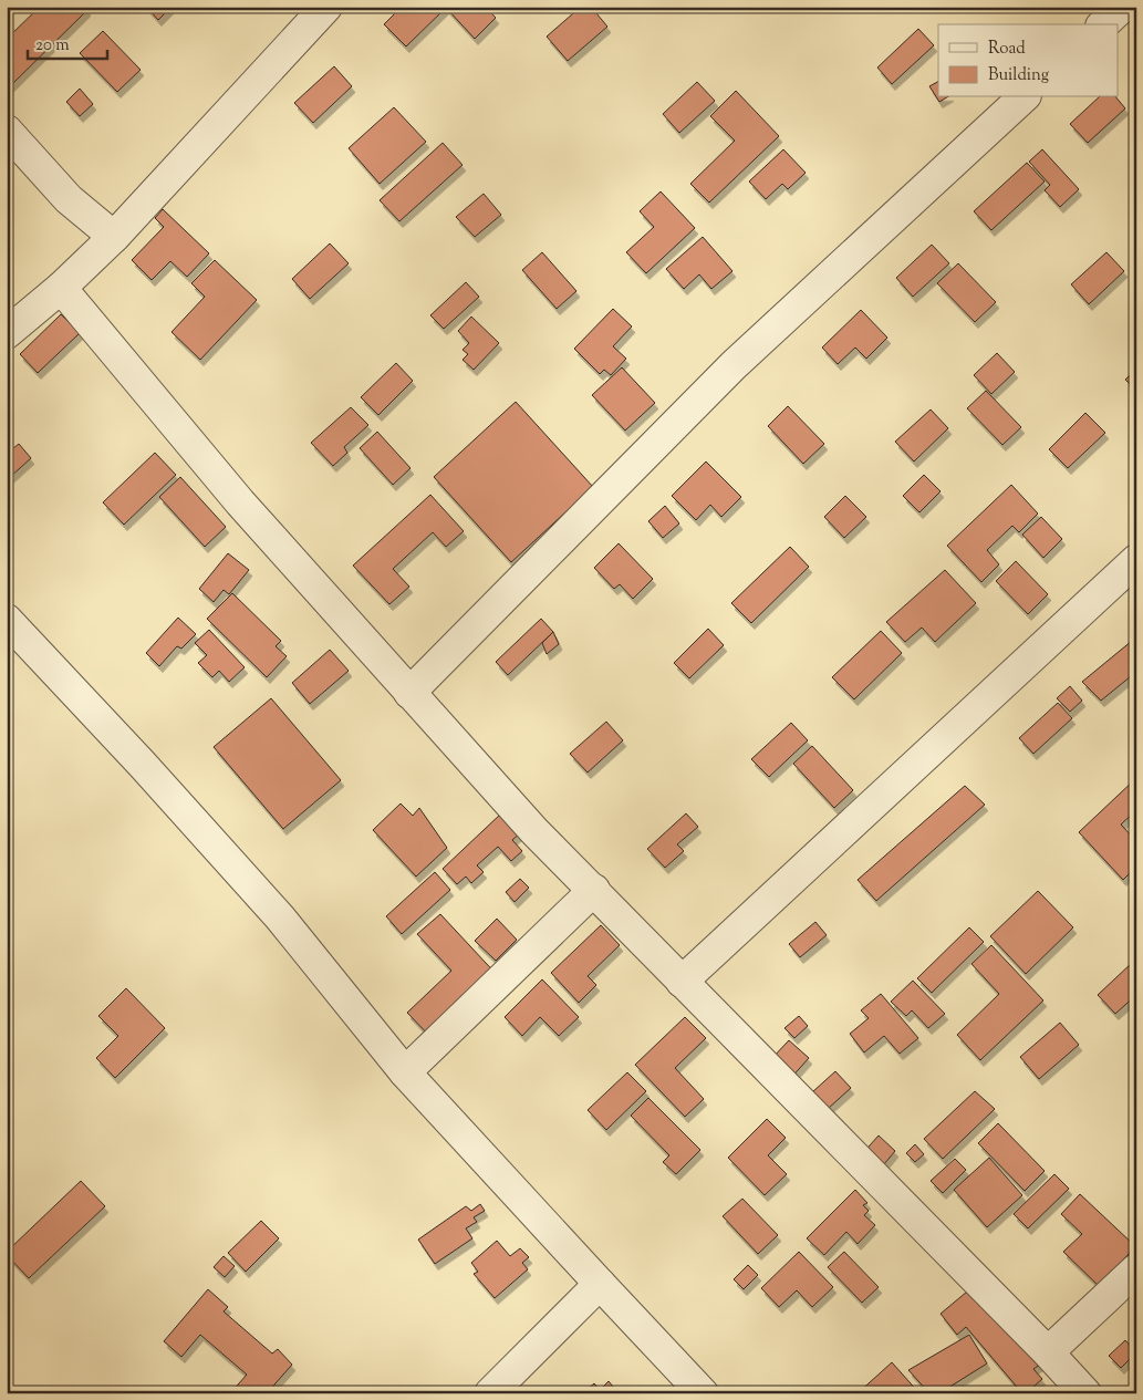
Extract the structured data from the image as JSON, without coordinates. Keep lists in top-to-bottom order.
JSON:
{
  "legend": ["Road", "Building"],
  "scale_bar": "20 m"
}
